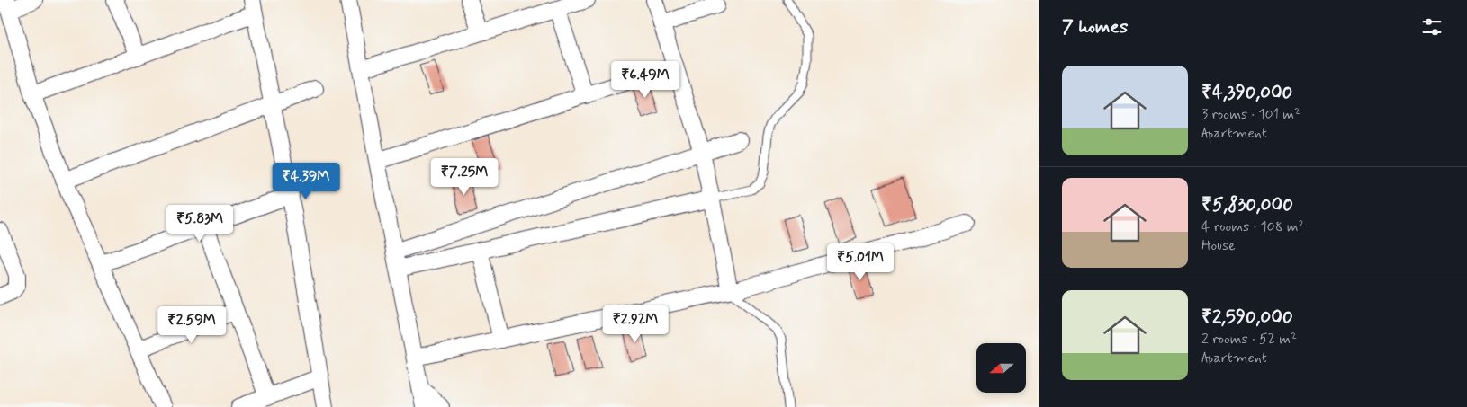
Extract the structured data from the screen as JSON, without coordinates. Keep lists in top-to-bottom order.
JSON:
{
  "north": "left",
  "page": {
    "heading": "7 homes",
    "list": [
      {
        "name": "₹4,390,000",
        "note": "3 rooms · 101 m² · Apartment"
      },
      {
        "name": "₹5,830,000",
        "note": "4 rooms · 108 m² · House"
      },
      {
        "name": "₹2,590,000",
        "note": "2 rooms · 52 m² · Apartment"
      }
    ],
    "price": [
      "₹6.49M",
      "₹7.25M",
      "₹4.39M",
      "₹5.83M",
      "₹5.01M",
      "₹2.92M",
      "₹2.59M"
    ]
  }
}
